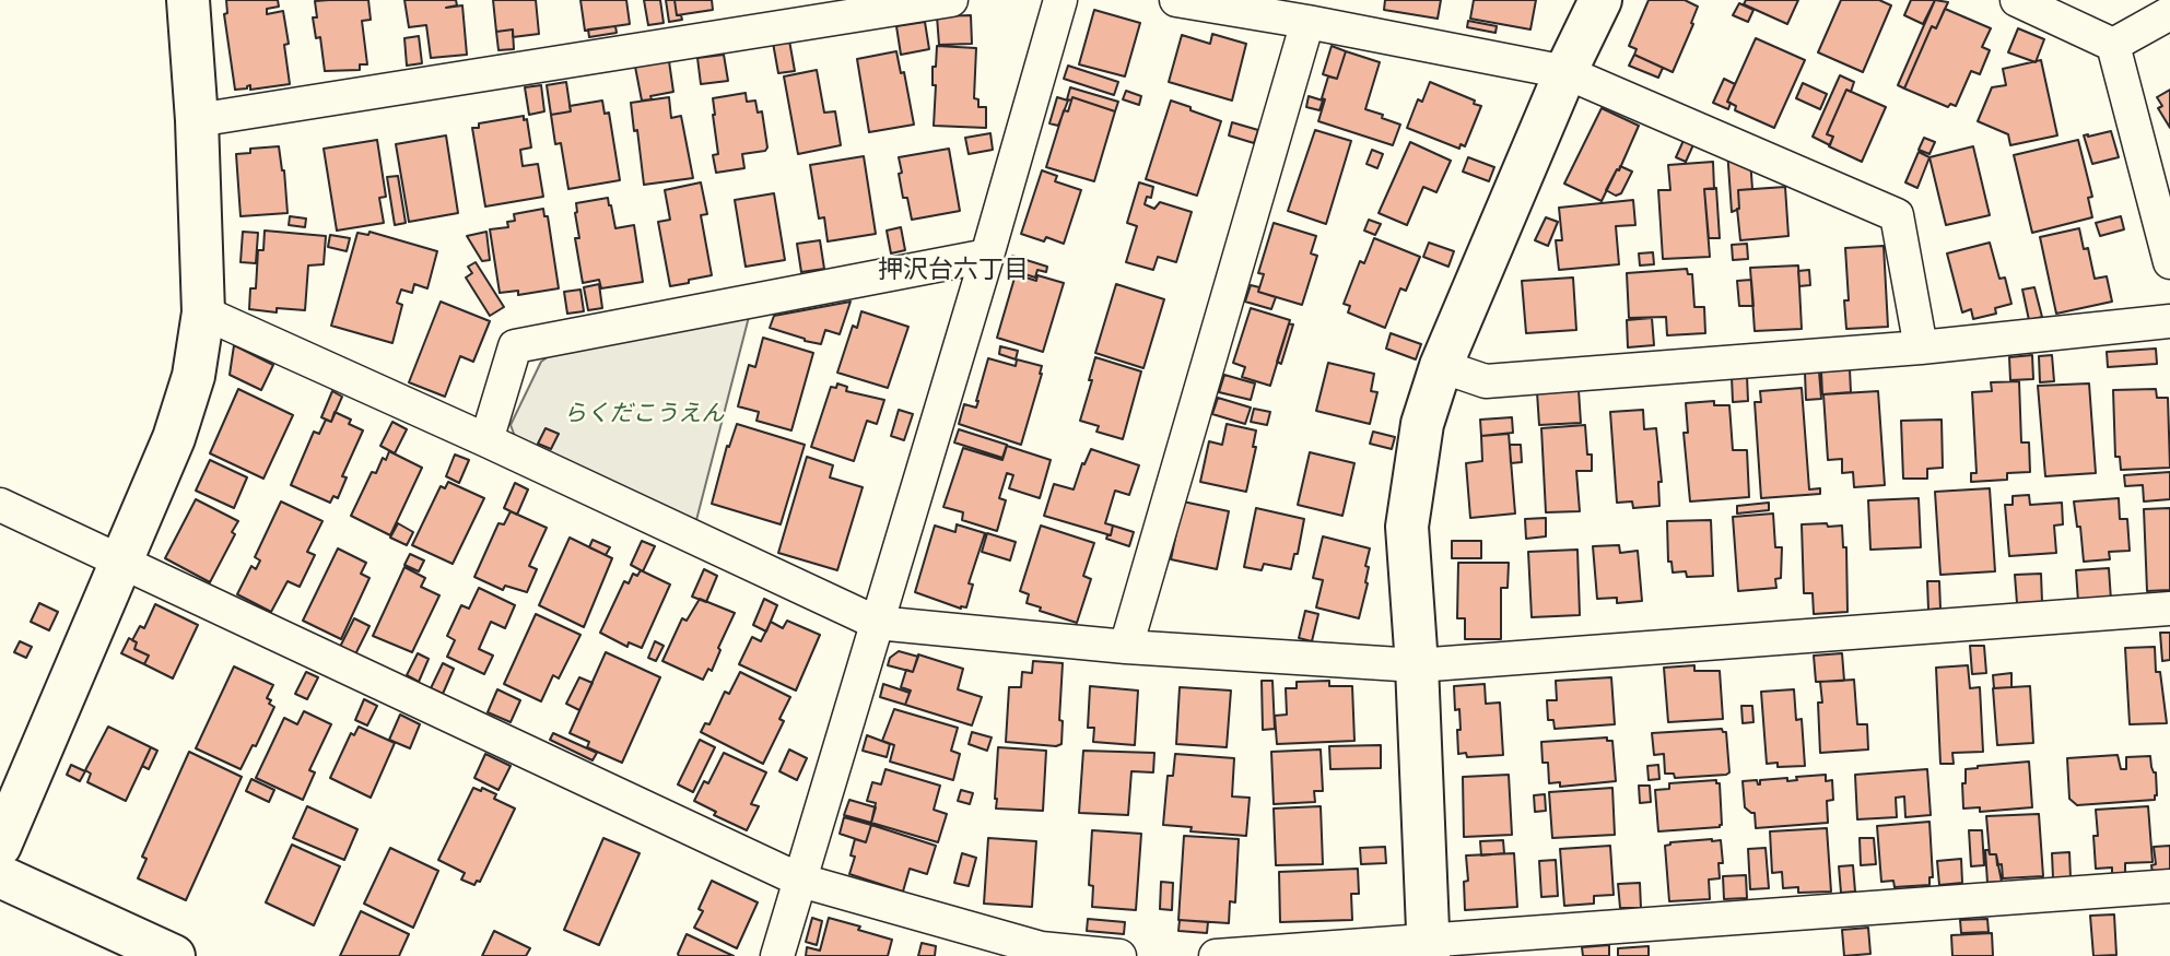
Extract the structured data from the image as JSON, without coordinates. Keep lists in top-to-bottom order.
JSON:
{
  "districts": ["押沢台六丁目"],
  "parks": ["らくだこうえん"]
}
